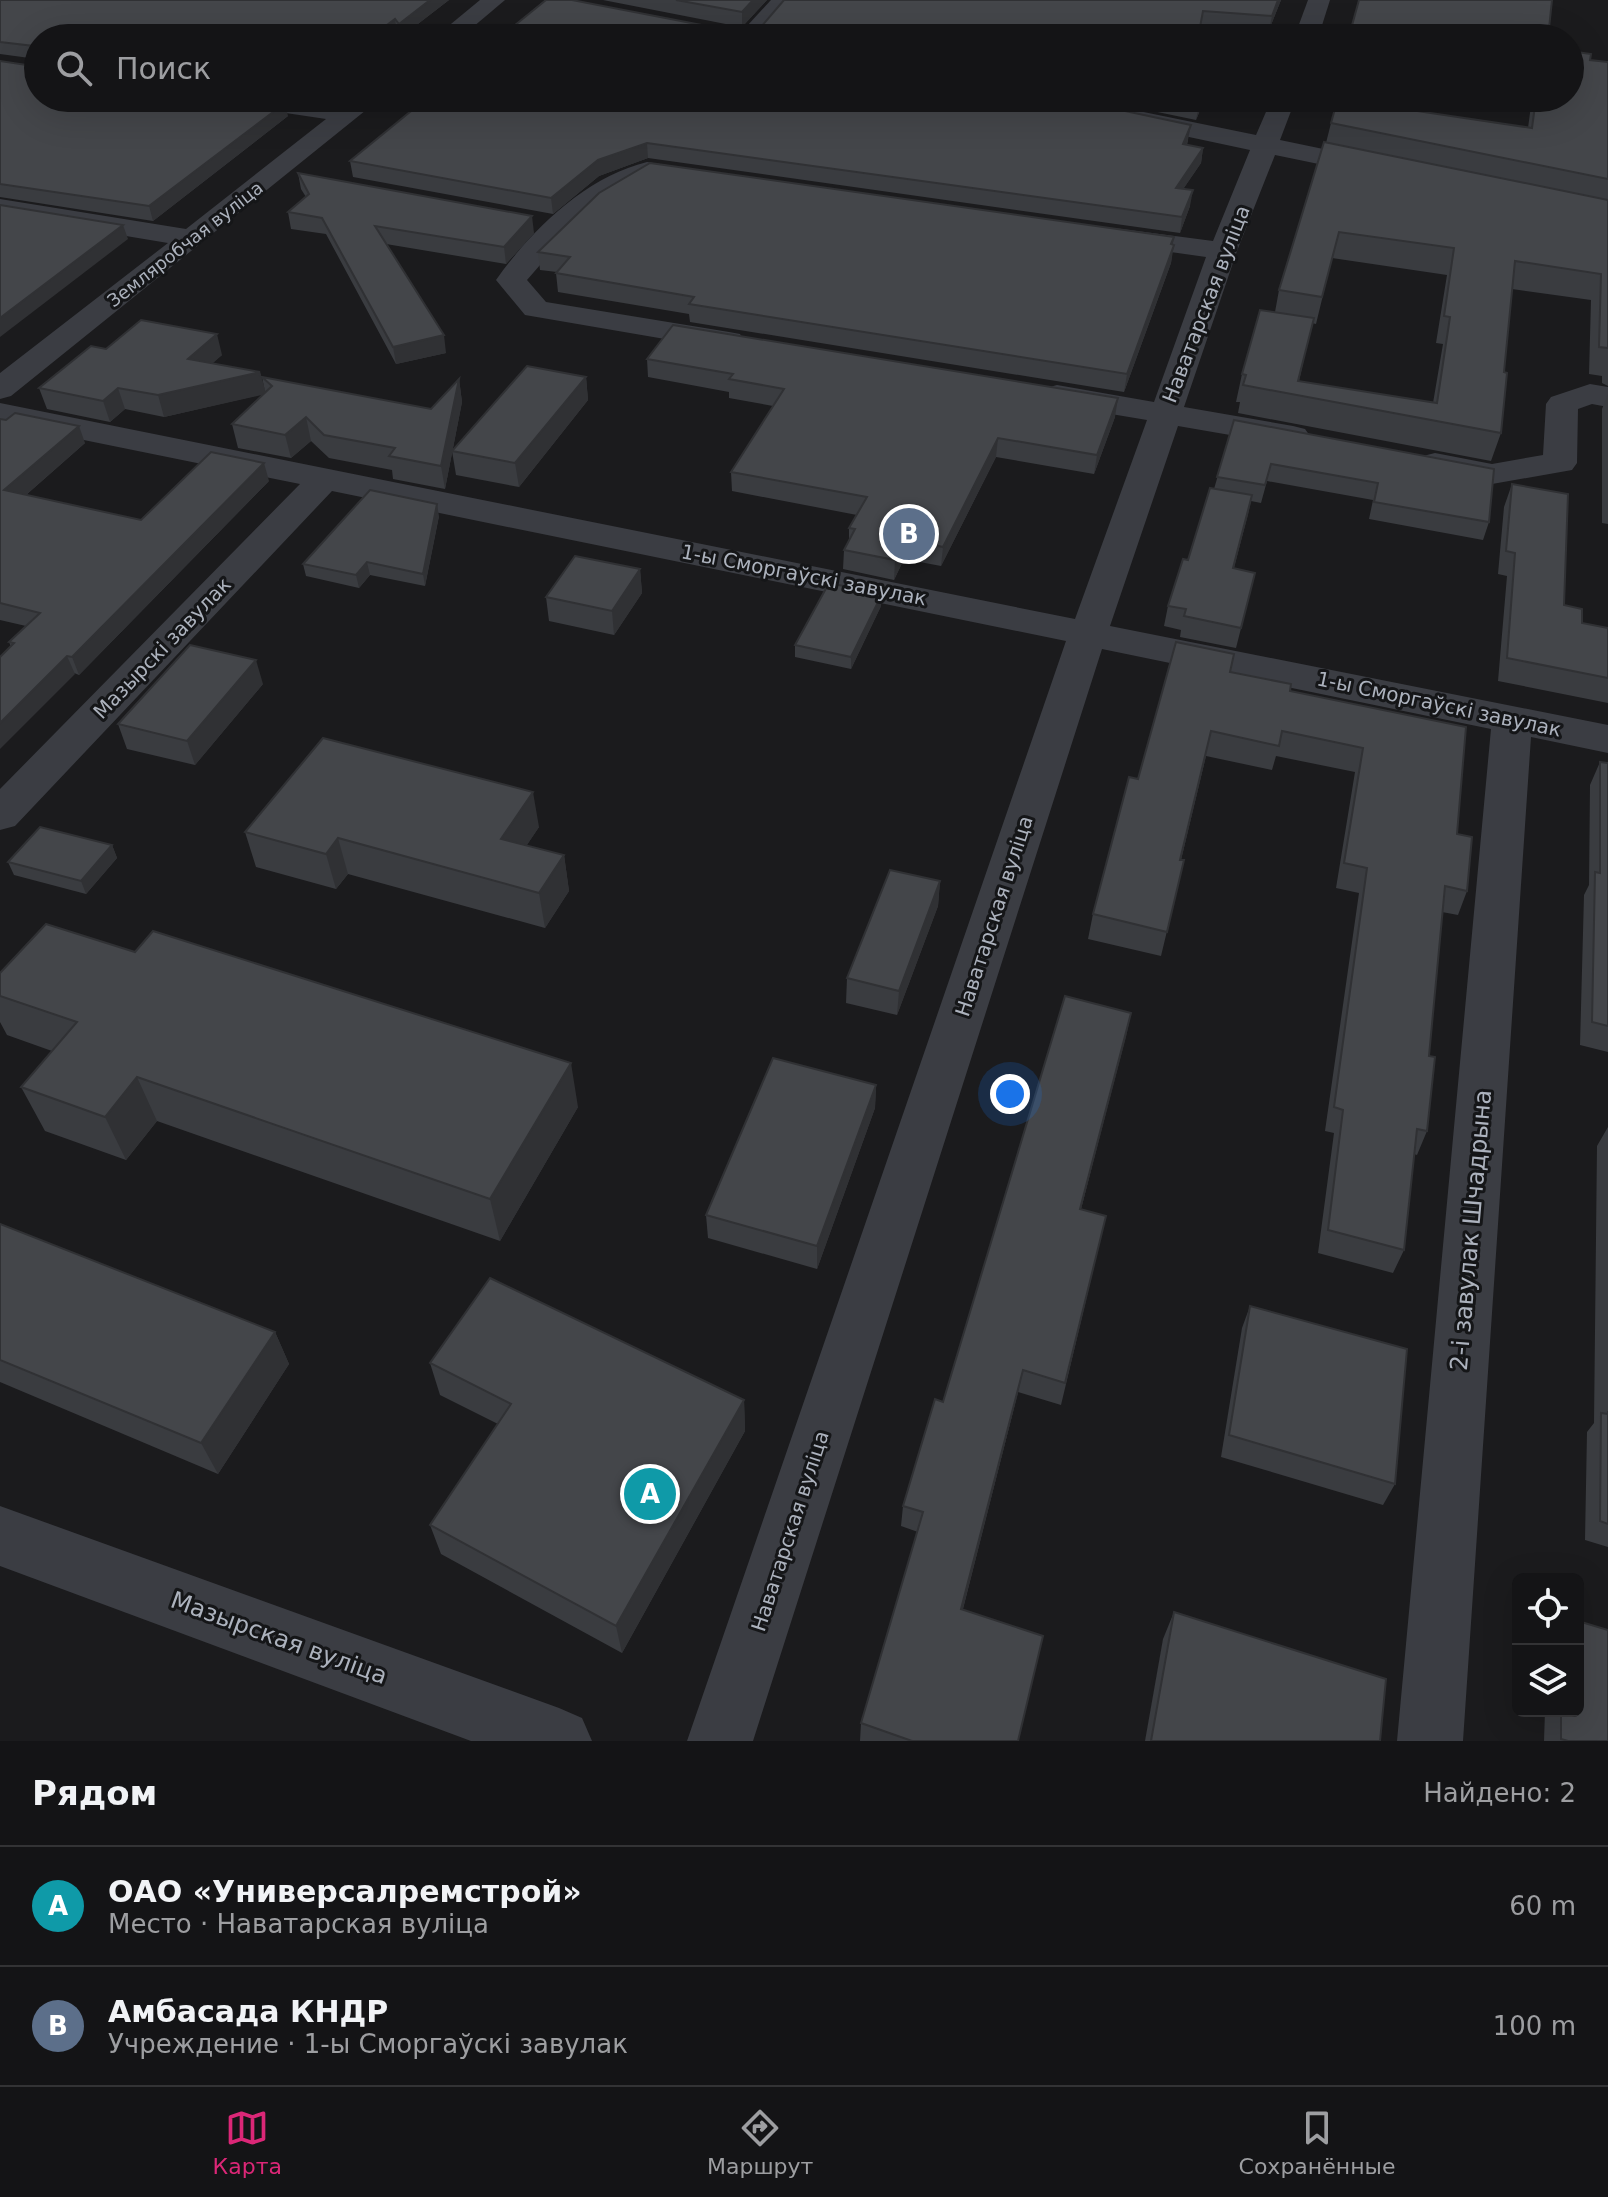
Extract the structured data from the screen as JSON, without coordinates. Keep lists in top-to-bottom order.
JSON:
{
  "streets": {
    "street": [
      "Земляробчая вуліца",
      "Наватарская вуліца",
      "1-ы Сморгаўскі завулак",
      "Мазырскі завулак",
      "2-і завулак Шчадрына",
      "Мазырская вуліца"
    ]
  },
  "crossings": [
    ["Наватарская вуліца", "1-ы Сморгаўскі завулак"],
    ["1-ы Сморгаўскі завулак", "Мазырскі завулак"],
    ["1-ы Сморгаўскі завулак", "2-і завулак Шчадрына"]
  ],
  "page": {
    "search": "Поиск",
    "pins": ["B", "A"],
    "heading": ["Рядом", "Найдено: 2"],
    "list": [
      {
        "mark": "A",
        "name": "ОАО «Универсалремстрой»",
        "note": "Место · Наватарская вуліца",
        "value": "60 m"
      },
      {
        "mark": "B",
        "name": "Амбасада КНДР",
        "note": "Учреждение · 1-ы Сморгаўскі завулак",
        "value": "100 m"
      }
    ],
    "nav": ["Карта", "Маршрут", "Сохранённые"]
  }
}
